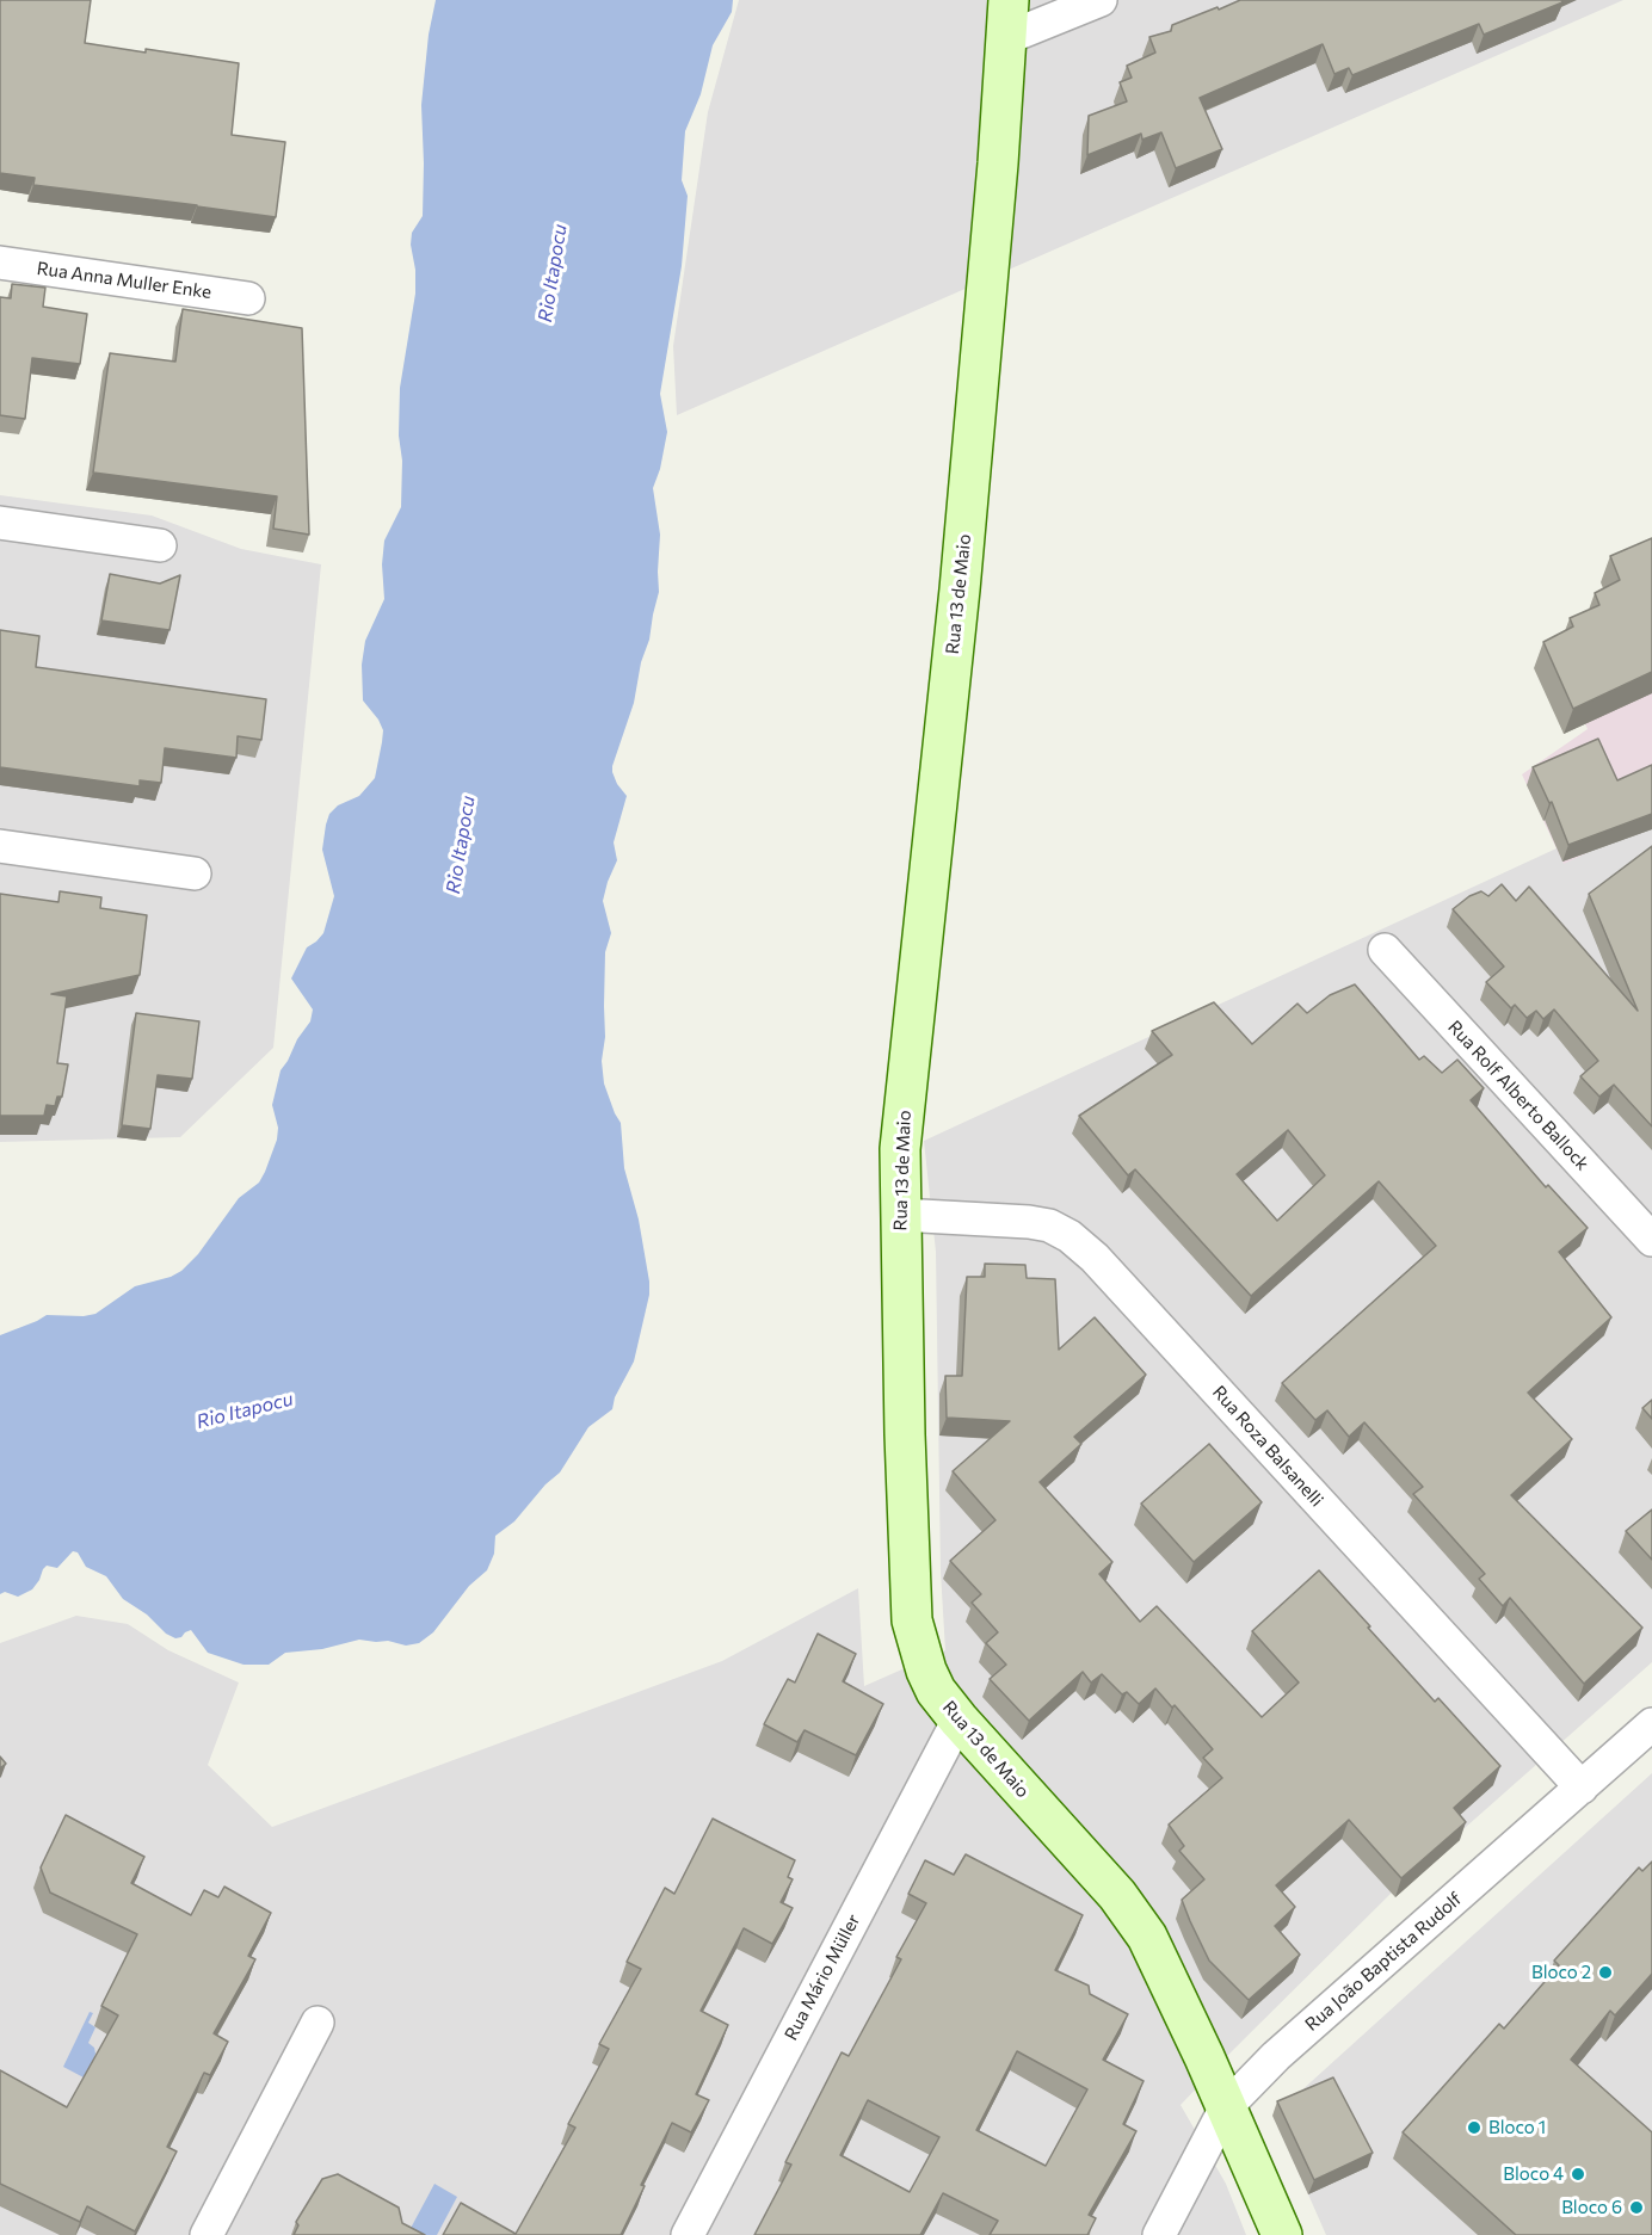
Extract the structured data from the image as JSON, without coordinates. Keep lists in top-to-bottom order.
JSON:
{
  "streets": {
    "main road": ["Rua 13 de Maio"],
    "street": [
      "Rua Anna Muller Enke",
      "Rua Rolf Alberto Ballock",
      "Rua Roza Balsanelli",
      "Rua João Baptista Rudolf",
      "Rua Mário Müller"
    ]
  },
  "crossings": [
    ["Rua 13 de Maio", "Rua Roza Balsanelli"],
    ["Rua 13 de Maio", "Rua João Baptista Rudolf"],
    ["Rua 13 de Maio", "Rua Mário Müller"],
    ["Rua Roza Balsanelli", "Rua João Baptista Rudolf"]
  ],
  "water": ["Rio Itapocu"],
  "places": [
    "Bloco 2",
    "Bloco 1",
    "Bloco 4",
    "Bloco 6"
  ]
}
